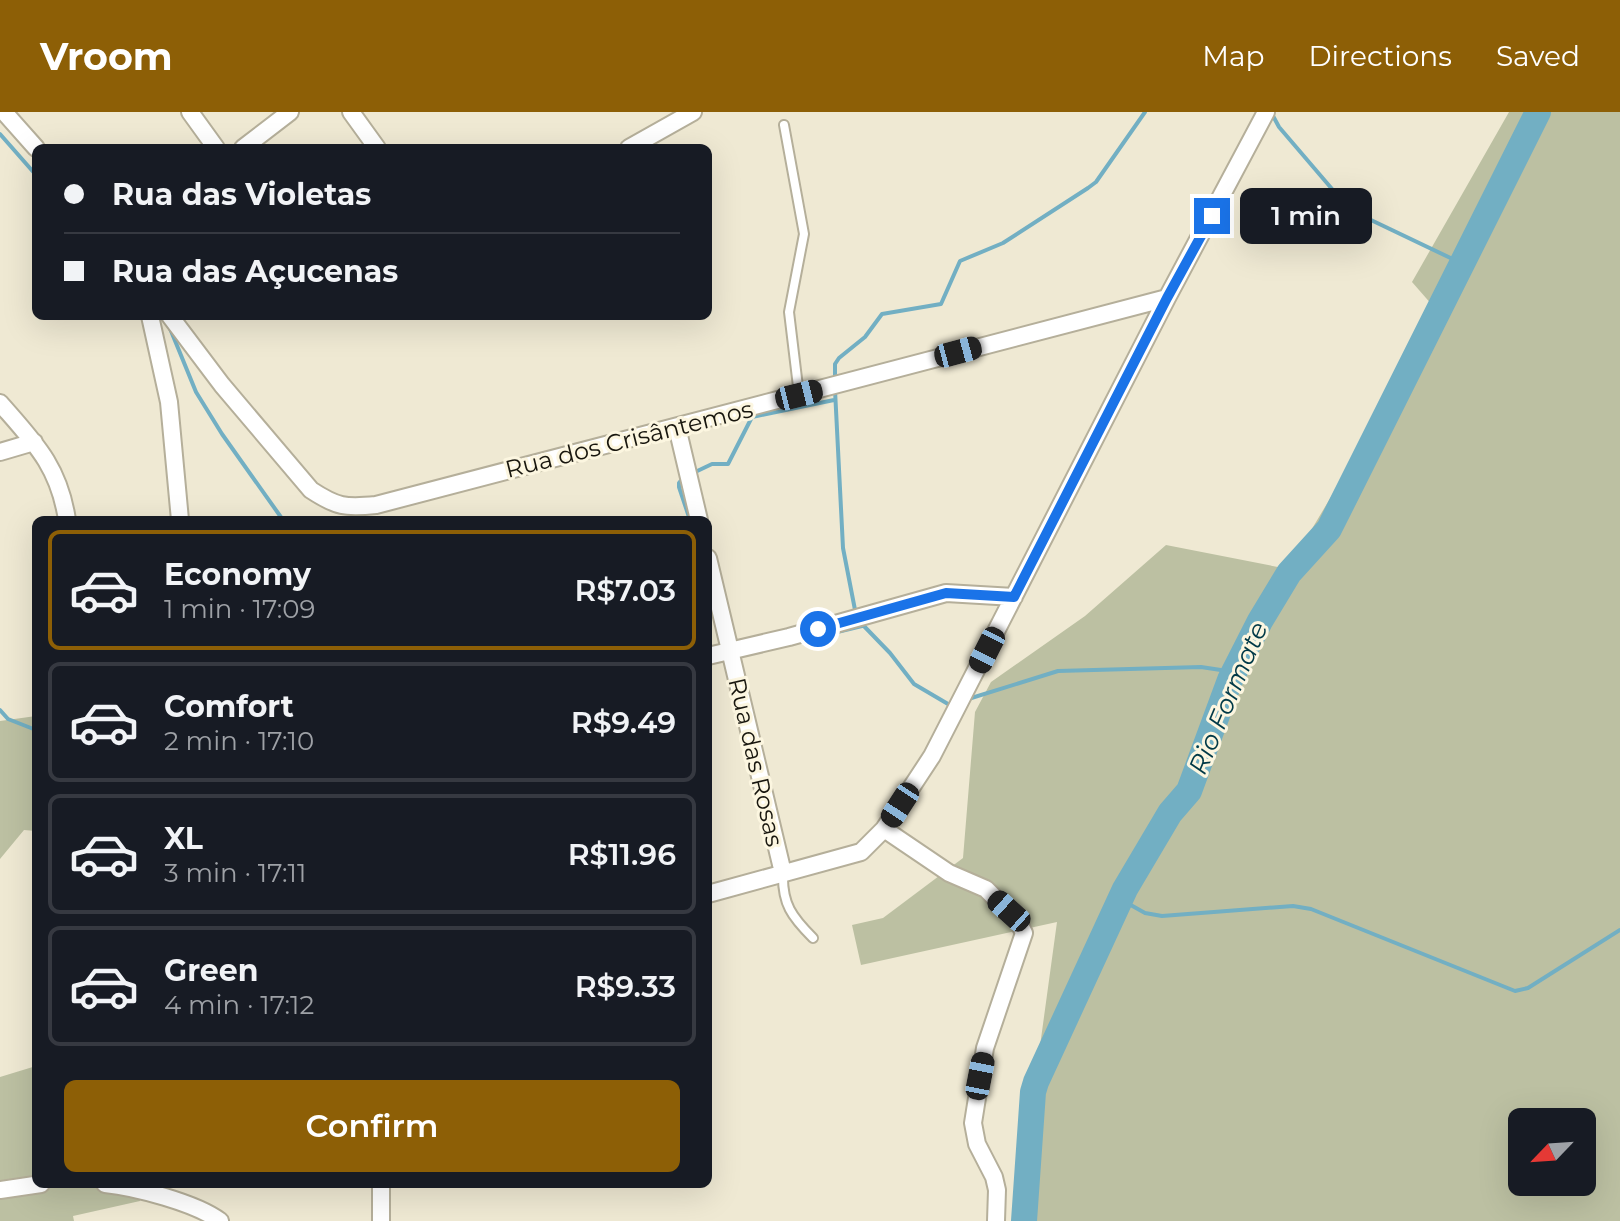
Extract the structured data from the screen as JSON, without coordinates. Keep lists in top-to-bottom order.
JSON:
{
  "streets": {
    "street": ["Rua dos Crisântemos", "Rua das Rosas"]
  },
  "water": ["Rio Formate"],
  "north": "bottom left",
  "page": {
    "header": "Vroom",
    "nav": ["Map", "Directions", "Saved"],
    "banner": ["Rua das Violetas", "Rua das Açucenas"],
    "bubble": "1 min",
    "list": [
      {
        "name": "Economy",
        "note": "1 min · 17:09",
        "value": "R$7.03"
      },
      {
        "name": "Comfort",
        "note": "2 min · 17:10",
        "value": "R$9.49"
      },
      {
        "name": "XL",
        "note": "3 min · 17:11",
        "value": "R$11.96"
      },
      {
        "name": "Green",
        "note": "4 min · 17:12",
        "value": "R$9.33"
      }
    ],
    "buttons": "Confirm"
  }
}
